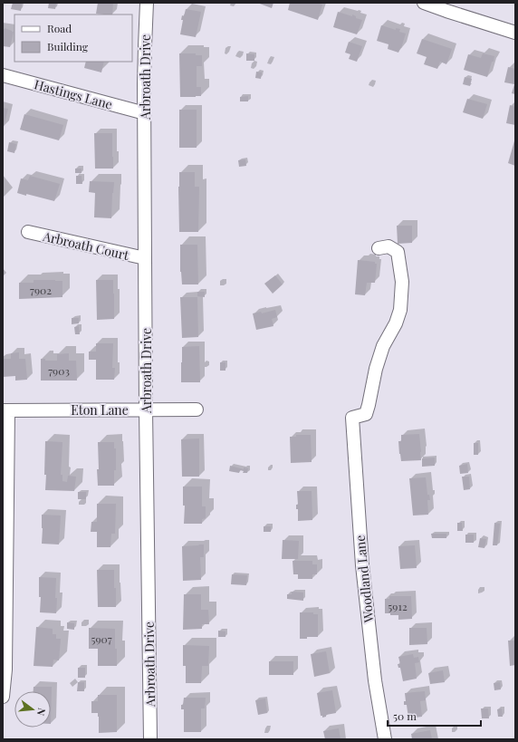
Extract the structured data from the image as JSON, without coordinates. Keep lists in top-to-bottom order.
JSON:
{
  "streets": {
    "street": [
      "Arbroath Drive",
      "Hastings Lane",
      "Arbroath Court",
      "Eton Lane",
      "Woodland Lane"
    ]
  },
  "crossings": [
    ["Arbroath Drive", "Hastings Lane"],
    ["Arbroath Drive", "Arbroath Court"],
    ["Arbroath Drive", "Eton Lane"]
  ],
  "house_numbers": [
    "7902",
    "7903",
    "5912",
    "5907"
  ],
  "legend": ["Road", "Building"],
  "scale_bar": "50 m",
  "north": "right"
}
